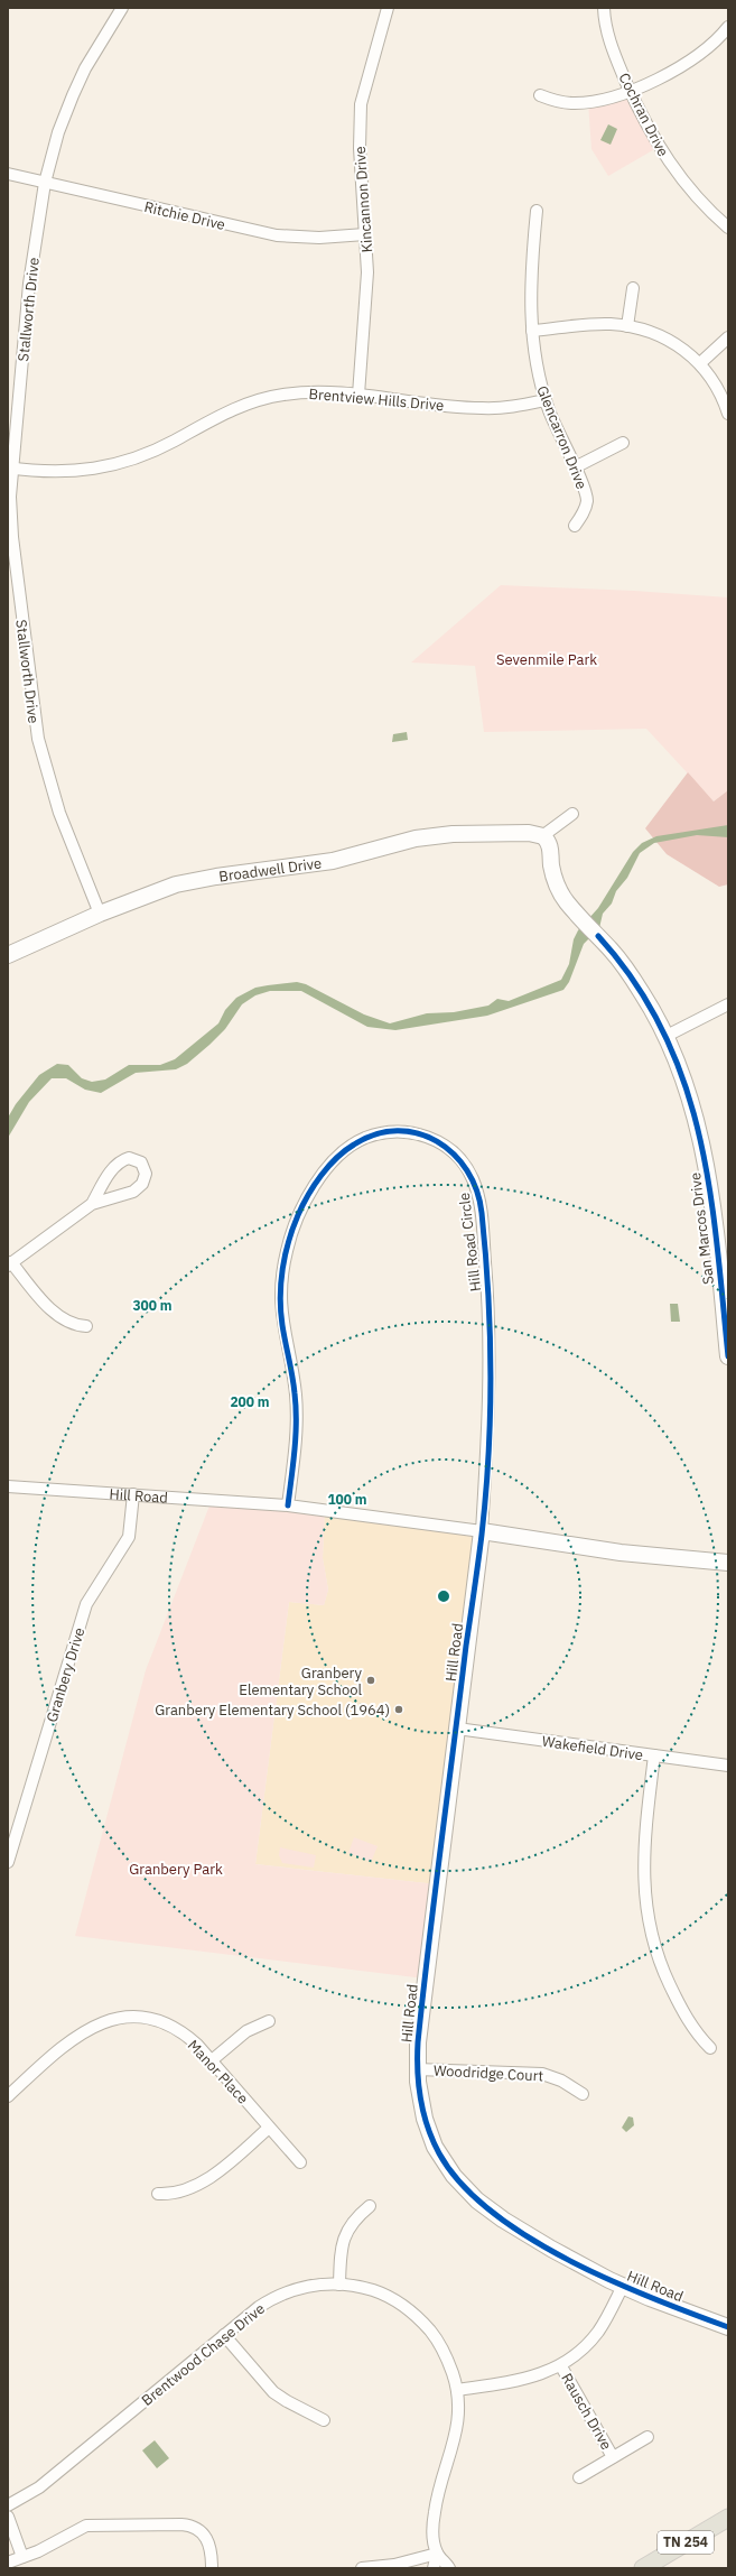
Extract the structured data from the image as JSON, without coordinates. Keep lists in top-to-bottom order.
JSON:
{
  "streets": {
    "main road": ["TN 254"],
    "street": [
      "Cochran Drive",
      "Kincannon Drive",
      "Ritchie Drive",
      "Stallworth Drive",
      "Brentview Hills Drive",
      "Glencarron Drive",
      "Broadwell Drive",
      "San Marcos Drive",
      "Hill Road Circle",
      "Hill Road",
      "Granbery Drive",
      "Wakefield Drive",
      "Manor Place",
      "Woodridge Court",
      "Brentwood Chase Drive",
      "Rausch Drive"
    ]
  },
  "crossings": [
    ["Kincannon Drive", "Ritchie Drive"],
    ["Kincannon Drive", "Brentview Hills Drive"],
    ["Ritchie Drive", "Stallworth Drive"],
    ["Stallworth Drive", "Brentview Hills Drive"],
    ["Stallworth Drive", "Broadwell Drive"],
    ["Brentview Hills Drive", "Glencarron Drive"],
    ["Broadwell Drive", "San Marcos Drive"],
    ["Hill Road Circle", "Hill Road"],
    ["Hill Road", "Granbery Drive"],
    ["Hill Road", "Wakefield Drive"],
    ["Hill Road", "Woodridge Court"],
    ["Hill Road", "Rausch Drive"],
    ["Brentwood Chase Drive", "Rausch Drive"]
  ],
  "parks": ["Sevenmile Park", "Granbery Park"],
  "places": ["Granbery Elementary School", "Granbery Elementary School (1964)"],
  "rings": ["300 m", "200 m", "100 m"]
}
